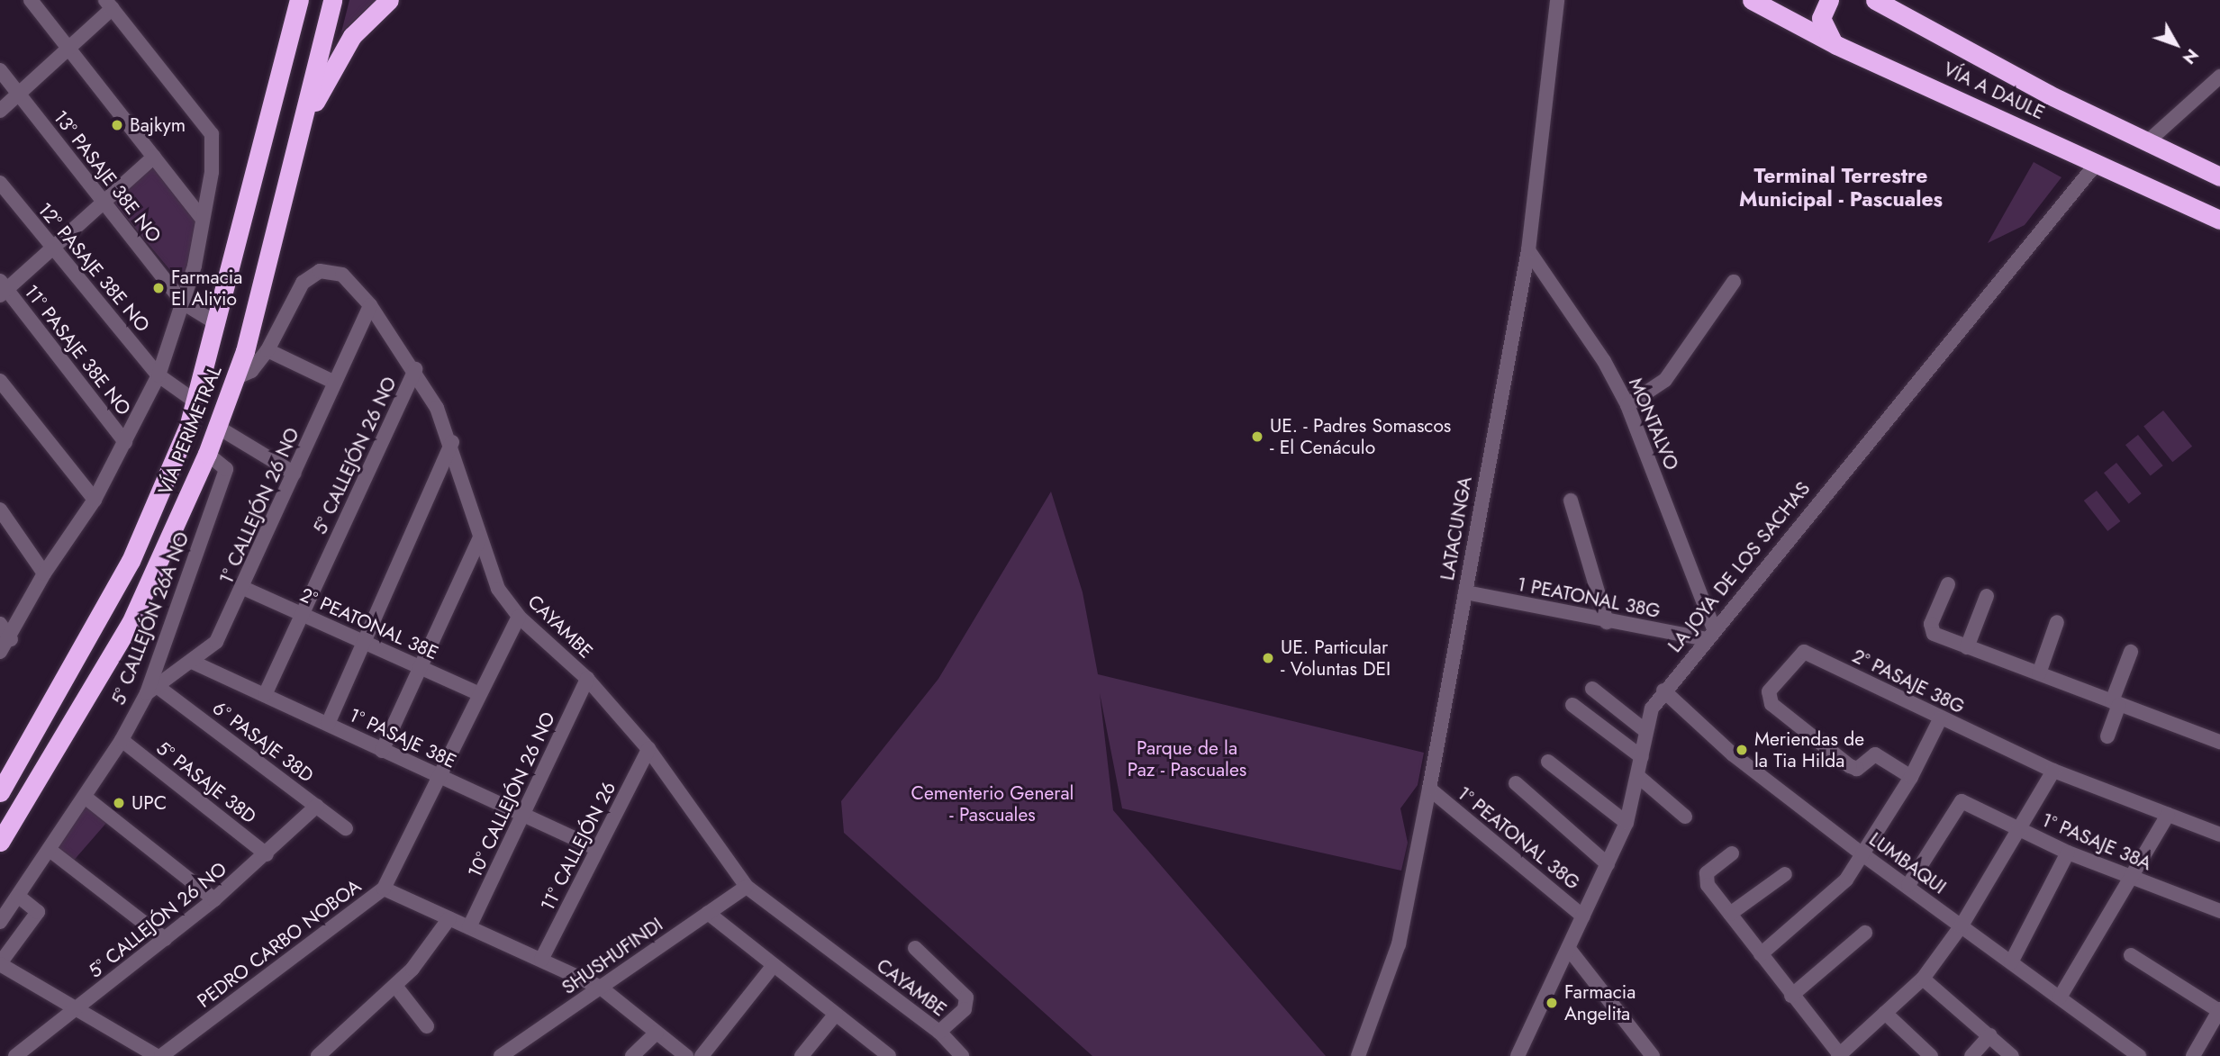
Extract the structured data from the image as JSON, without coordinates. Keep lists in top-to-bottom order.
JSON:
{
  "streets": {
    "highway": ["VÍA A DAULE", "VÍA PERIMETRAL"],
    "street": [
      "13° PASAJE 38E NO",
      "12° PASAJE 38E NO",
      "11° PASAJE 38E NO",
      "MONTALVO",
      "5° CALLEJÓN 26 NO",
      "1° CALLEJÓN 26 NO",
      "LATACUNGA",
      "LA JOYA DE LOS SACHAS",
      "1 PEATONAL 38G",
      "5° CALLEJÓN 26A NO",
      "2° PEATONAL 38E",
      "CAYAMBE",
      "2° PASAJE 38G",
      "1° PASAJE 38E",
      "6° PASAJE 38D",
      "5° PASAJE 38D",
      "10° CALLEJÓN 26 NO",
      "1° PEATONAL 38G",
      "1° PASAJE 38A",
      "11° CALLEJÓN 26",
      "LUMBAQUI",
      "PEDRO CARBO NOBOA",
      "SHUSHUFINDI"
    ]
  },
  "crossings": [
    ["VÍA A DAULE", "LA JOYA DE LOS SACHAS"],
    ["13° PASAJE 38E NO", "VÍA PERIMETRAL"],
    ["12° PASAJE 38E NO", "VÍA PERIMETRAL"],
    ["MONTALVO", "LATACUNGA"],
    ["MONTALVO", "LA JOYA DE LOS SACHAS"],
    ["MONTALVO", "1 PEATONAL 38G"],
    ["VÍA PERIMETRAL", "5° CALLEJÓN 26A NO"],
    ["VÍA PERIMETRAL", "CAYAMBE"],
    ["5° CALLEJÓN 26 NO", "2° PEATONAL 38E"],
    ["5° CALLEJÓN 26 NO", "CAYAMBE"],
    ["5° CALLEJÓN 26 NO", "1° PASAJE 38E"],
    ["5° CALLEJÓN 26 NO", "6° PASAJE 38D"],
    ["5° CALLEJÓN 26 NO", "5° PASAJE 38D"],
    ["1° CALLEJÓN 26 NO", "5° CALLEJÓN 26A NO"],
    ["1° CALLEJÓN 26 NO", "2° PEATONAL 38E"],
    ["1° CALLEJÓN 26 NO", "CAYAMBE"],
    ["1° CALLEJÓN 26 NO", "1° PASAJE 38E"],
    ["1° CALLEJÓN 26 NO", "6° PASAJE 38D"],
    ["LATACUNGA", "1 PEATONAL 38G"],
    ["LATACUNGA", "1° PEATONAL 38G"],
    ["LA JOYA DE LOS SACHAS", "1 PEATONAL 38G"],
    ["LA JOYA DE LOS SACHAS", "1° PEATONAL 38G"],
    ["LA JOYA DE LOS SACHAS", "LUMBAQUI"],
    ["5° CALLEJÓN 26A NO", "6° PASAJE 38D"],
    ["5° CALLEJÓN 26A NO", "5° PASAJE 38D"],
    ["CAYAMBE", "10° CALLEJÓN 26 NO"],
    ["CAYAMBE", "11° CALLEJÓN 26"],
    ["CAYAMBE", "SHUSHUFINDI"],
    ["1° PASAJE 38E", "10° CALLEJÓN 26 NO"],
    ["1° PASAJE 38E", "11° CALLEJÓN 26"],
    ["10° CALLEJÓN 26 NO", "PEDRO CARBO NOBOA"],
    ["1° PASAJE 38A", "LUMBAQUI"],
    ["11° CALLEJÓN 26", "PEDRO CARBO NOBOA"],
    ["PEDRO CARBO NOBOA", "SHUSHUFINDI"]
  ],
  "districts": ["Terminal Terrestre Municipal - Pascuales"],
  "parks": ["Parque de la Paz - Pascuales", "Cementerio General - Pascuales"],
  "places": [
    "Bajkym",
    "Farmacia El Alivio",
    "UE. - Padres Somascos - El Cenáculo",
    "UE. Particular - Voluntas DEI",
    "Meriendas de la Tia Hilda",
    "UPC",
    "Farmacia Angelita"
  ],
  "north": "bottom right"
}
